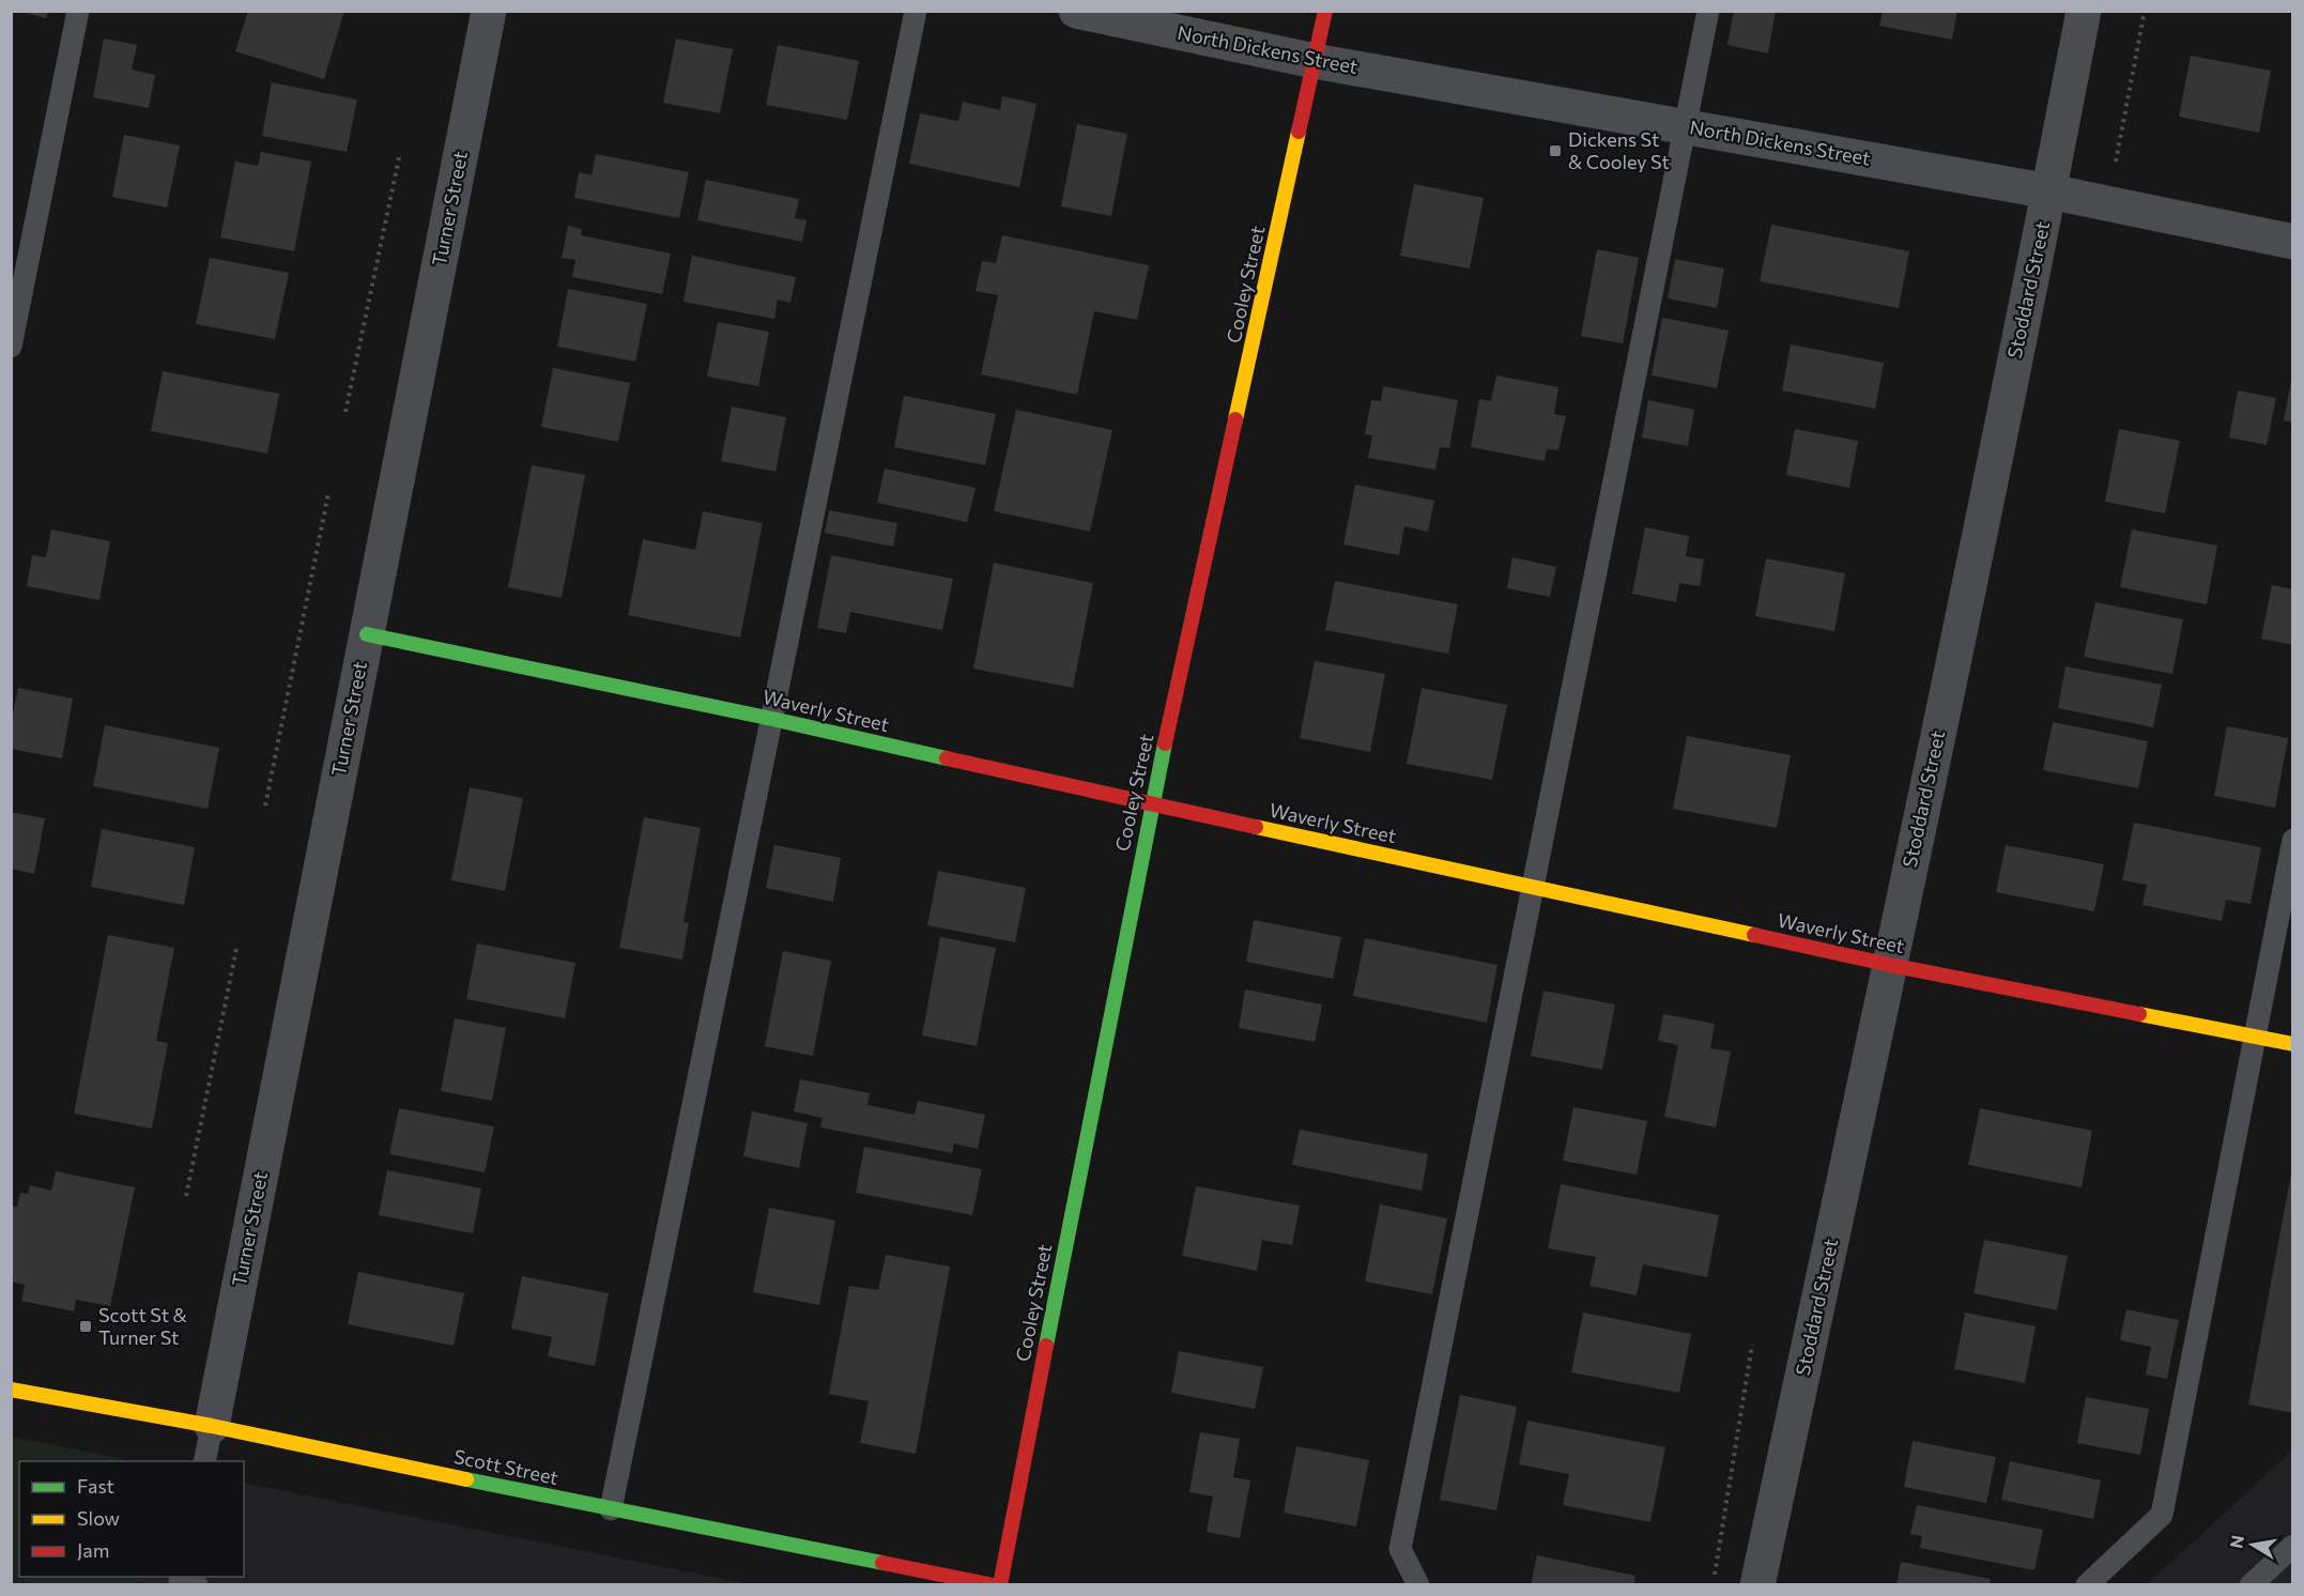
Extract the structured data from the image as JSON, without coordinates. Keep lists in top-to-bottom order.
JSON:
{
  "streets": {
    "street": [
      "North Dickens Street",
      "Turner Street",
      "Cooley Street",
      "Stoddard Street",
      "Waverly Street",
      "Scott Street"
    ]
  },
  "crossings": [
    ["North Dickens Street", "Cooley Street"],
    ["North Dickens Street", "Stoddard Street"],
    ["Turner Street", "Waverly Street"],
    ["Turner Street", "Scott Street"],
    ["Cooley Street", "Waverly Street"],
    ["Stoddard Street", "Waverly Street"]
  ],
  "places": {
    "transit": ["Dickens St & Cooley St", "Scott St & Turner St"]
  },
  "legend": ["Fast", "Slow", "Jam"],
  "north": "left"
}
